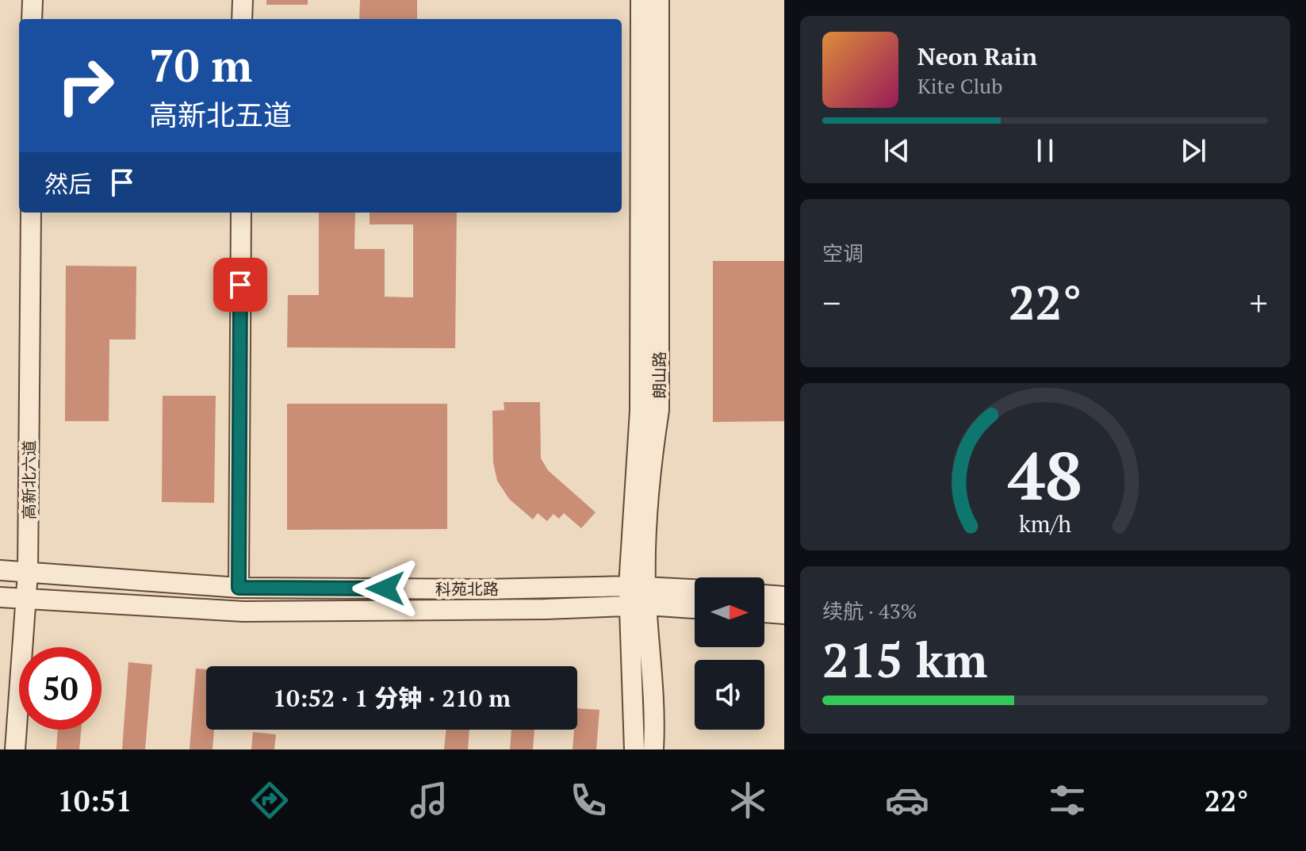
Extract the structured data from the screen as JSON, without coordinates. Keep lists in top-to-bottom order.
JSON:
{
  "streets": {
    "main road": ["朗山路", "高新北六道", "科苑北路"]
  },
  "crossings": [
    ["朗山路", "科苑北路"],
    ["高新北六道", "科苑北路"]
  ],
  "north": "right",
  "page": {
    "turn": ["70 m", "高新北五道"],
    "song": ["Neon Rain", "Kite Club"],
    "then": "然后",
    "tile": [
      "空调",
      ["续航 · 43%", "215 km"]
    ],
    "heat": ["−", "22°", "+"],
    "limit": "50",
    "trip": "10:52 · 1 分钟 · 210 m",
    "tabs": ["10:51", "22°"],
    "gauge": ["48", "km/h"]
  }
}
